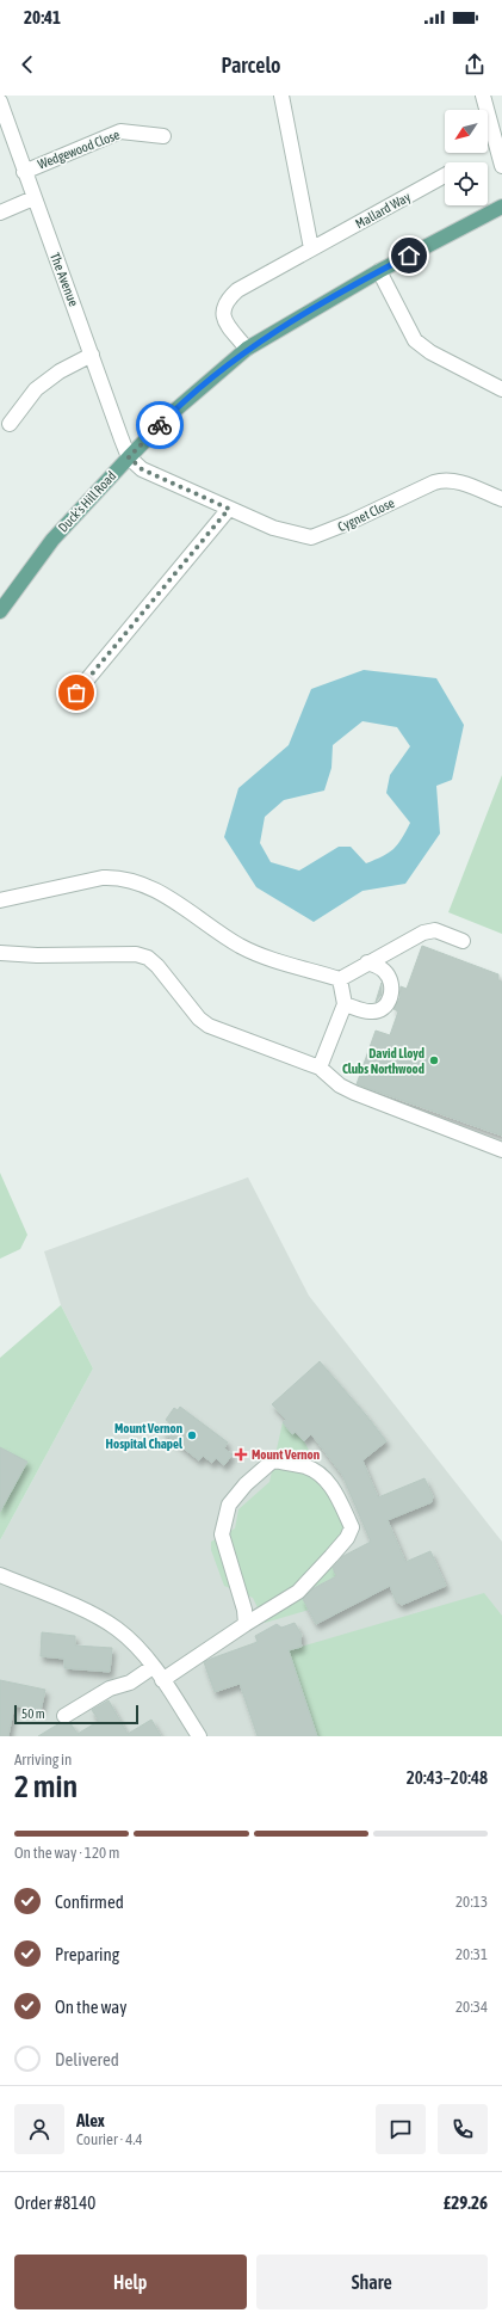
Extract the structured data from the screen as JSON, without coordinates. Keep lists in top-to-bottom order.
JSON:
{
  "streets": {
    "main road": ["Duck's Hill Road"],
    "street": [
      "Wedgewood Close",
      "Mallard Way",
      "The Avenue",
      "Cygnet Close"
    ]
  },
  "crossings": [
    ["Wedgewood Close", "The Avenue"],
    ["Mallard Way", "Duck's Hill Road"],
    ["The Avenue", "Duck's Hill Road"],
    ["The Avenue", "Cygnet Close"],
    ["Duck's Hill Road", "Cygnet Close"]
  ],
  "places": {
    "other": ["David Lloyd Clubs Northwood", "Mount Vernon Hospital Chapel"],
    "health": ["Mount Vernon"]
  },
  "scale_bar": "50 m",
  "north": "bottom left",
  "page": {
    "status": "20:41",
    "header": "Parcelo",
    "scale": "50 m",
    "heading": ["2 min", "Arriving in", "20:43–20:48"],
    "panel": [
      "Alex",
      "Courier · 4.4",
      "Order #8140",
      "£29.26"
    ],
    "bar": "On the way · 120 m",
    "list": [
      ["Confirmed", "20:13"],
      ["Preparing", "20:31"],
      ["On the way", "20:34"],
      "Delivered"
    ],
    "buttons": ["Help", "Share"]
  }
}
